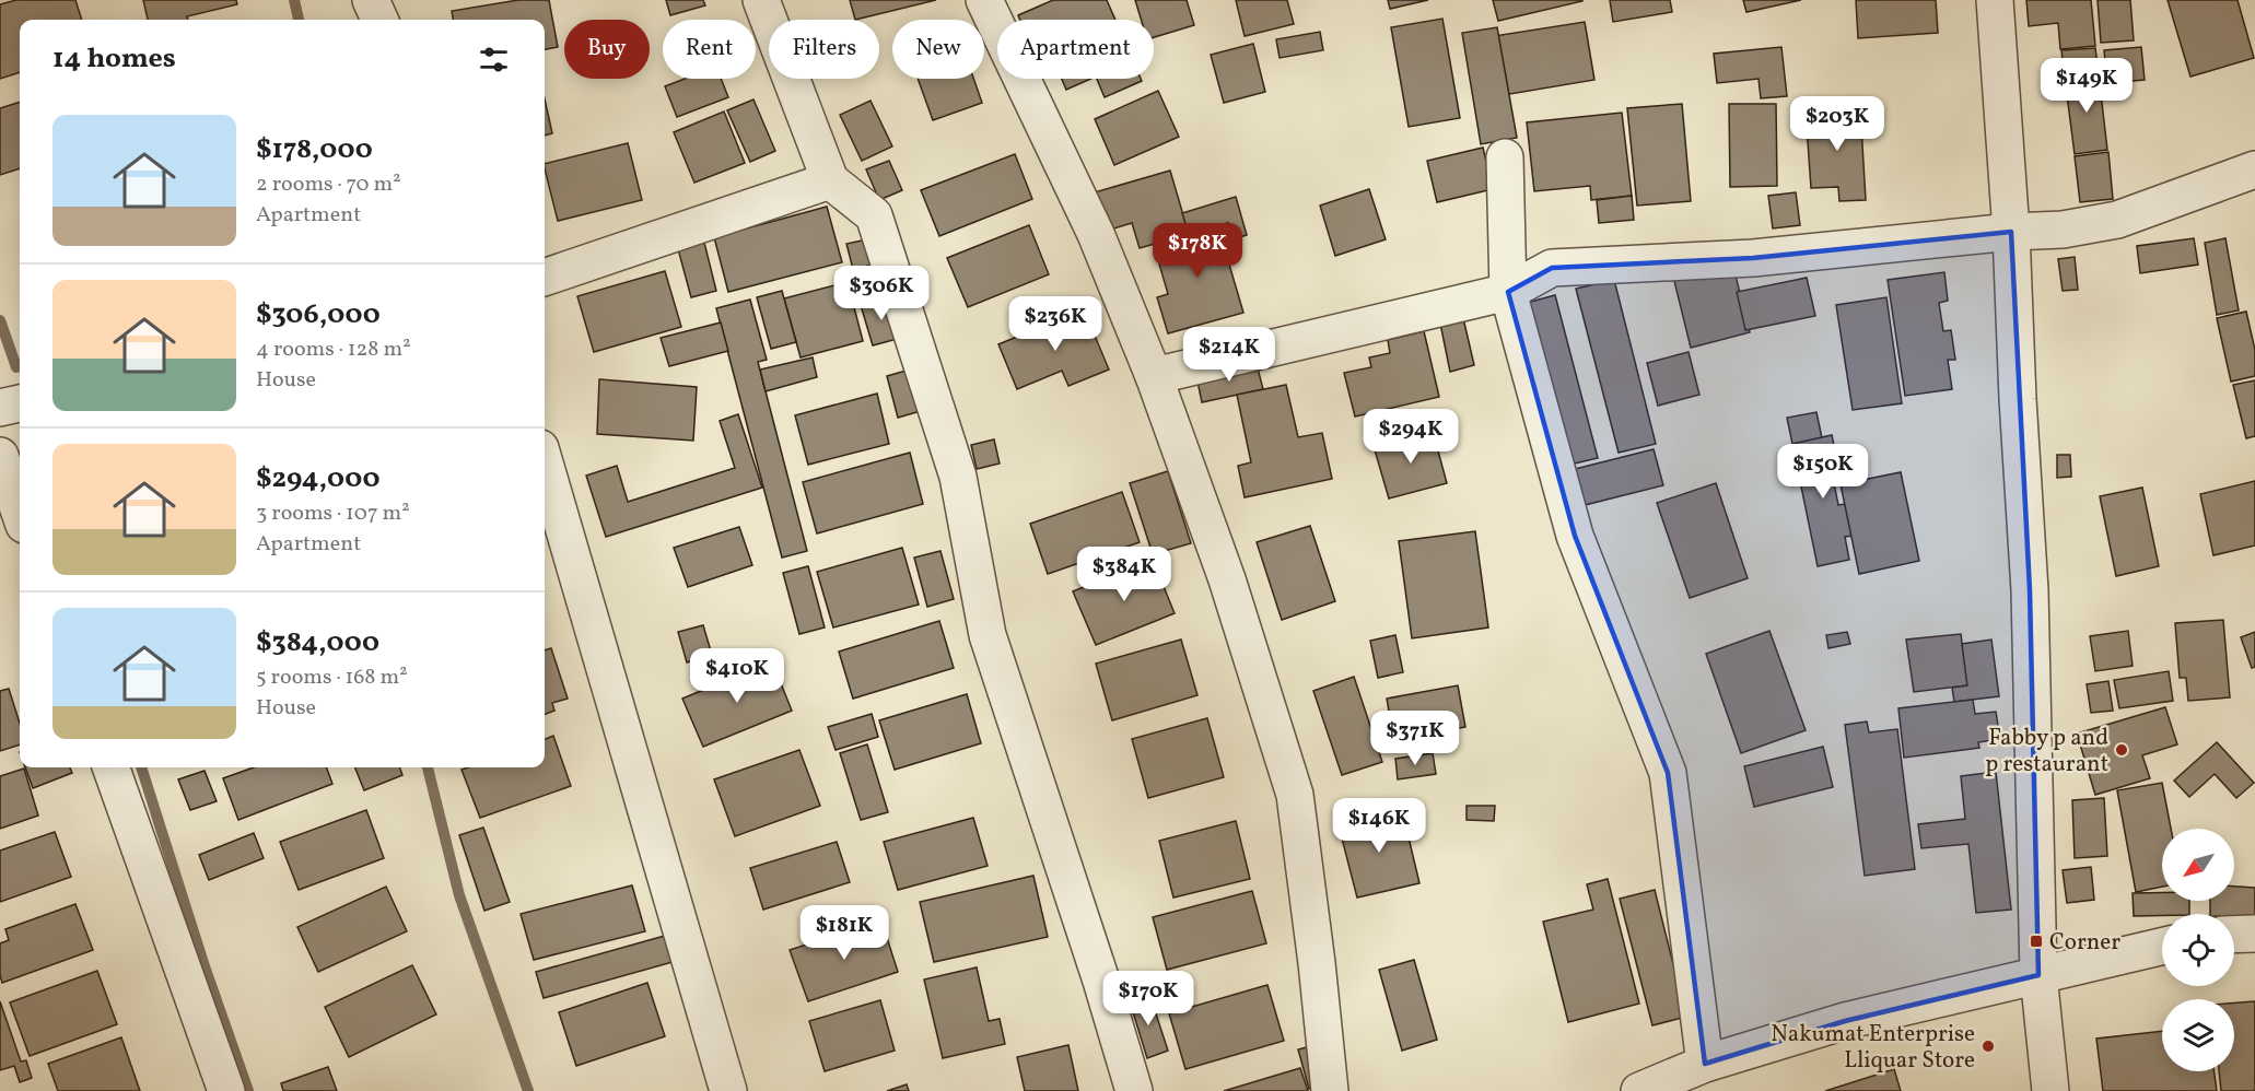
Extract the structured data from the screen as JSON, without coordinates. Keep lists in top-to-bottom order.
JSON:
{
  "places": {
    "other": ["Fabby p and p restaurant", "Nakumat Enterprise Lliquar Store"],
    "transit": ["Corner"]
  },
  "north": "bottom left",
  "page": {
    "chip": [
      "Buy",
      "Rent",
      "Filters",
      "New",
      "Apartment"
    ],
    "heading": "14 homes",
    "price": [
      "$149K",
      "$203K",
      "$178K",
      "$306K",
      "$236K",
      "$214K",
      "$294K",
      "$150K",
      "$384K",
      "$410K",
      "$371K",
      "$146K",
      "$181K",
      "$170K"
    ],
    "list": [
      {
        "name": "$178,000",
        "note": "2 rooms · 70 m² · Apartment"
      },
      {
        "name": "$306,000",
        "note": "4 rooms · 128 m² · House"
      },
      {
        "name": "$294,000",
        "note": "3 rooms · 107 m² · Apartment"
      },
      {
        "name": "$384,000",
        "note": "5 rooms · 168 m² · House"
      }
    ]
  }
}
